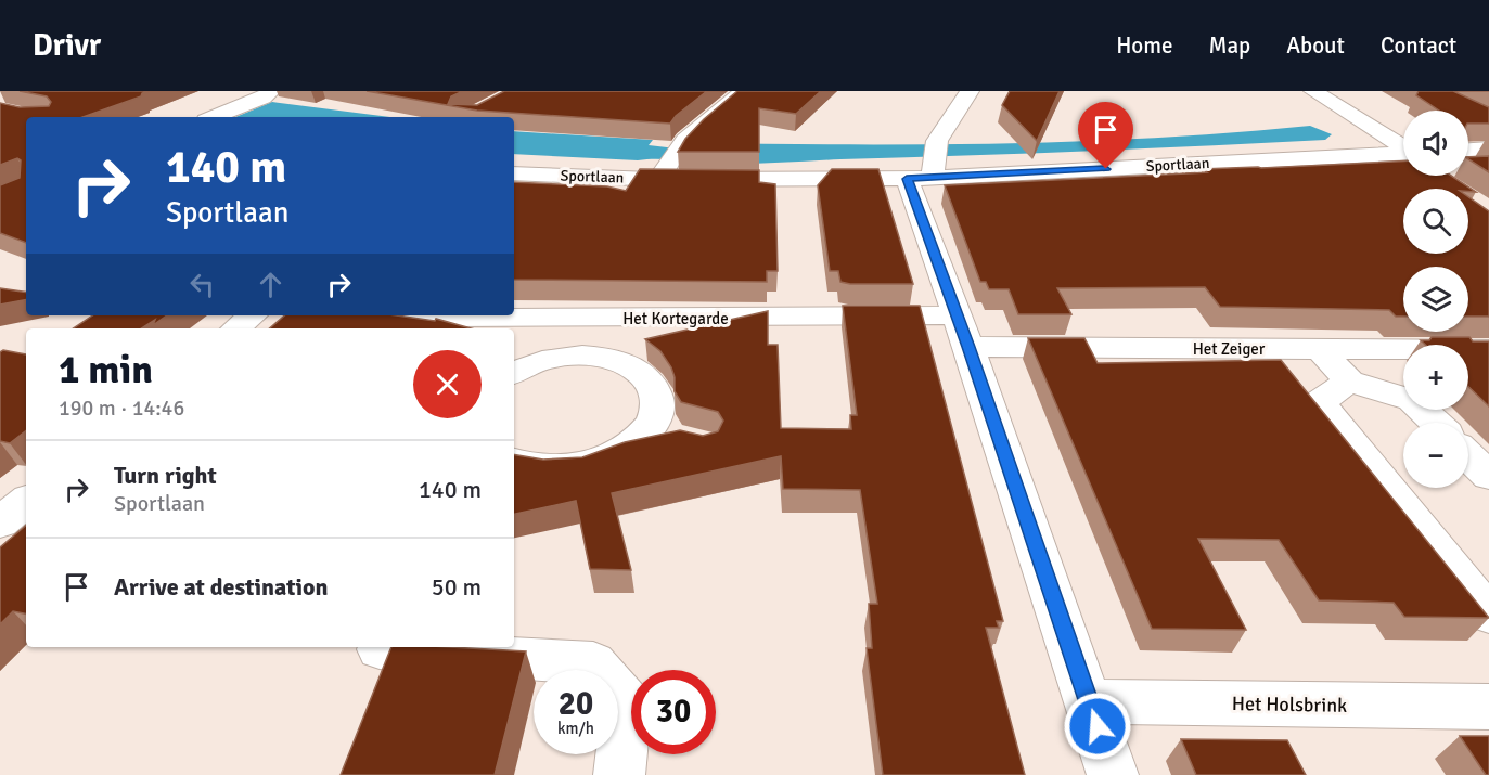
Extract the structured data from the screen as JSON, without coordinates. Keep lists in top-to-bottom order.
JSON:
{
  "streets": {
    "street": [
      "Sportlaan",
      "Het Kortegarde",
      "Het Zeiger",
      "Het Holsbrink"
    ]
  },
  "crossings": [
    ["Het Kortegarde", "Het Zeiger"]
  ],
  "page": {
    "header": "Drivr",
    "nav": [
      "Home",
      "Map",
      "About",
      "Contact"
    ],
    "map_buttons": ["+", "−"],
    "turn": ["140 m", "Sportlaan"],
    "heading": ["1 min", "190 m · 14:46"],
    "list": [
      {
        "name": "Turn right",
        "note": "Sportlaan",
        "value": "140 m"
      },
      {
        "name": "Arrive at destination",
        "value": "50 m"
      }
    ],
    "speed": "20 km/h",
    "limit": "30"
  }
}
